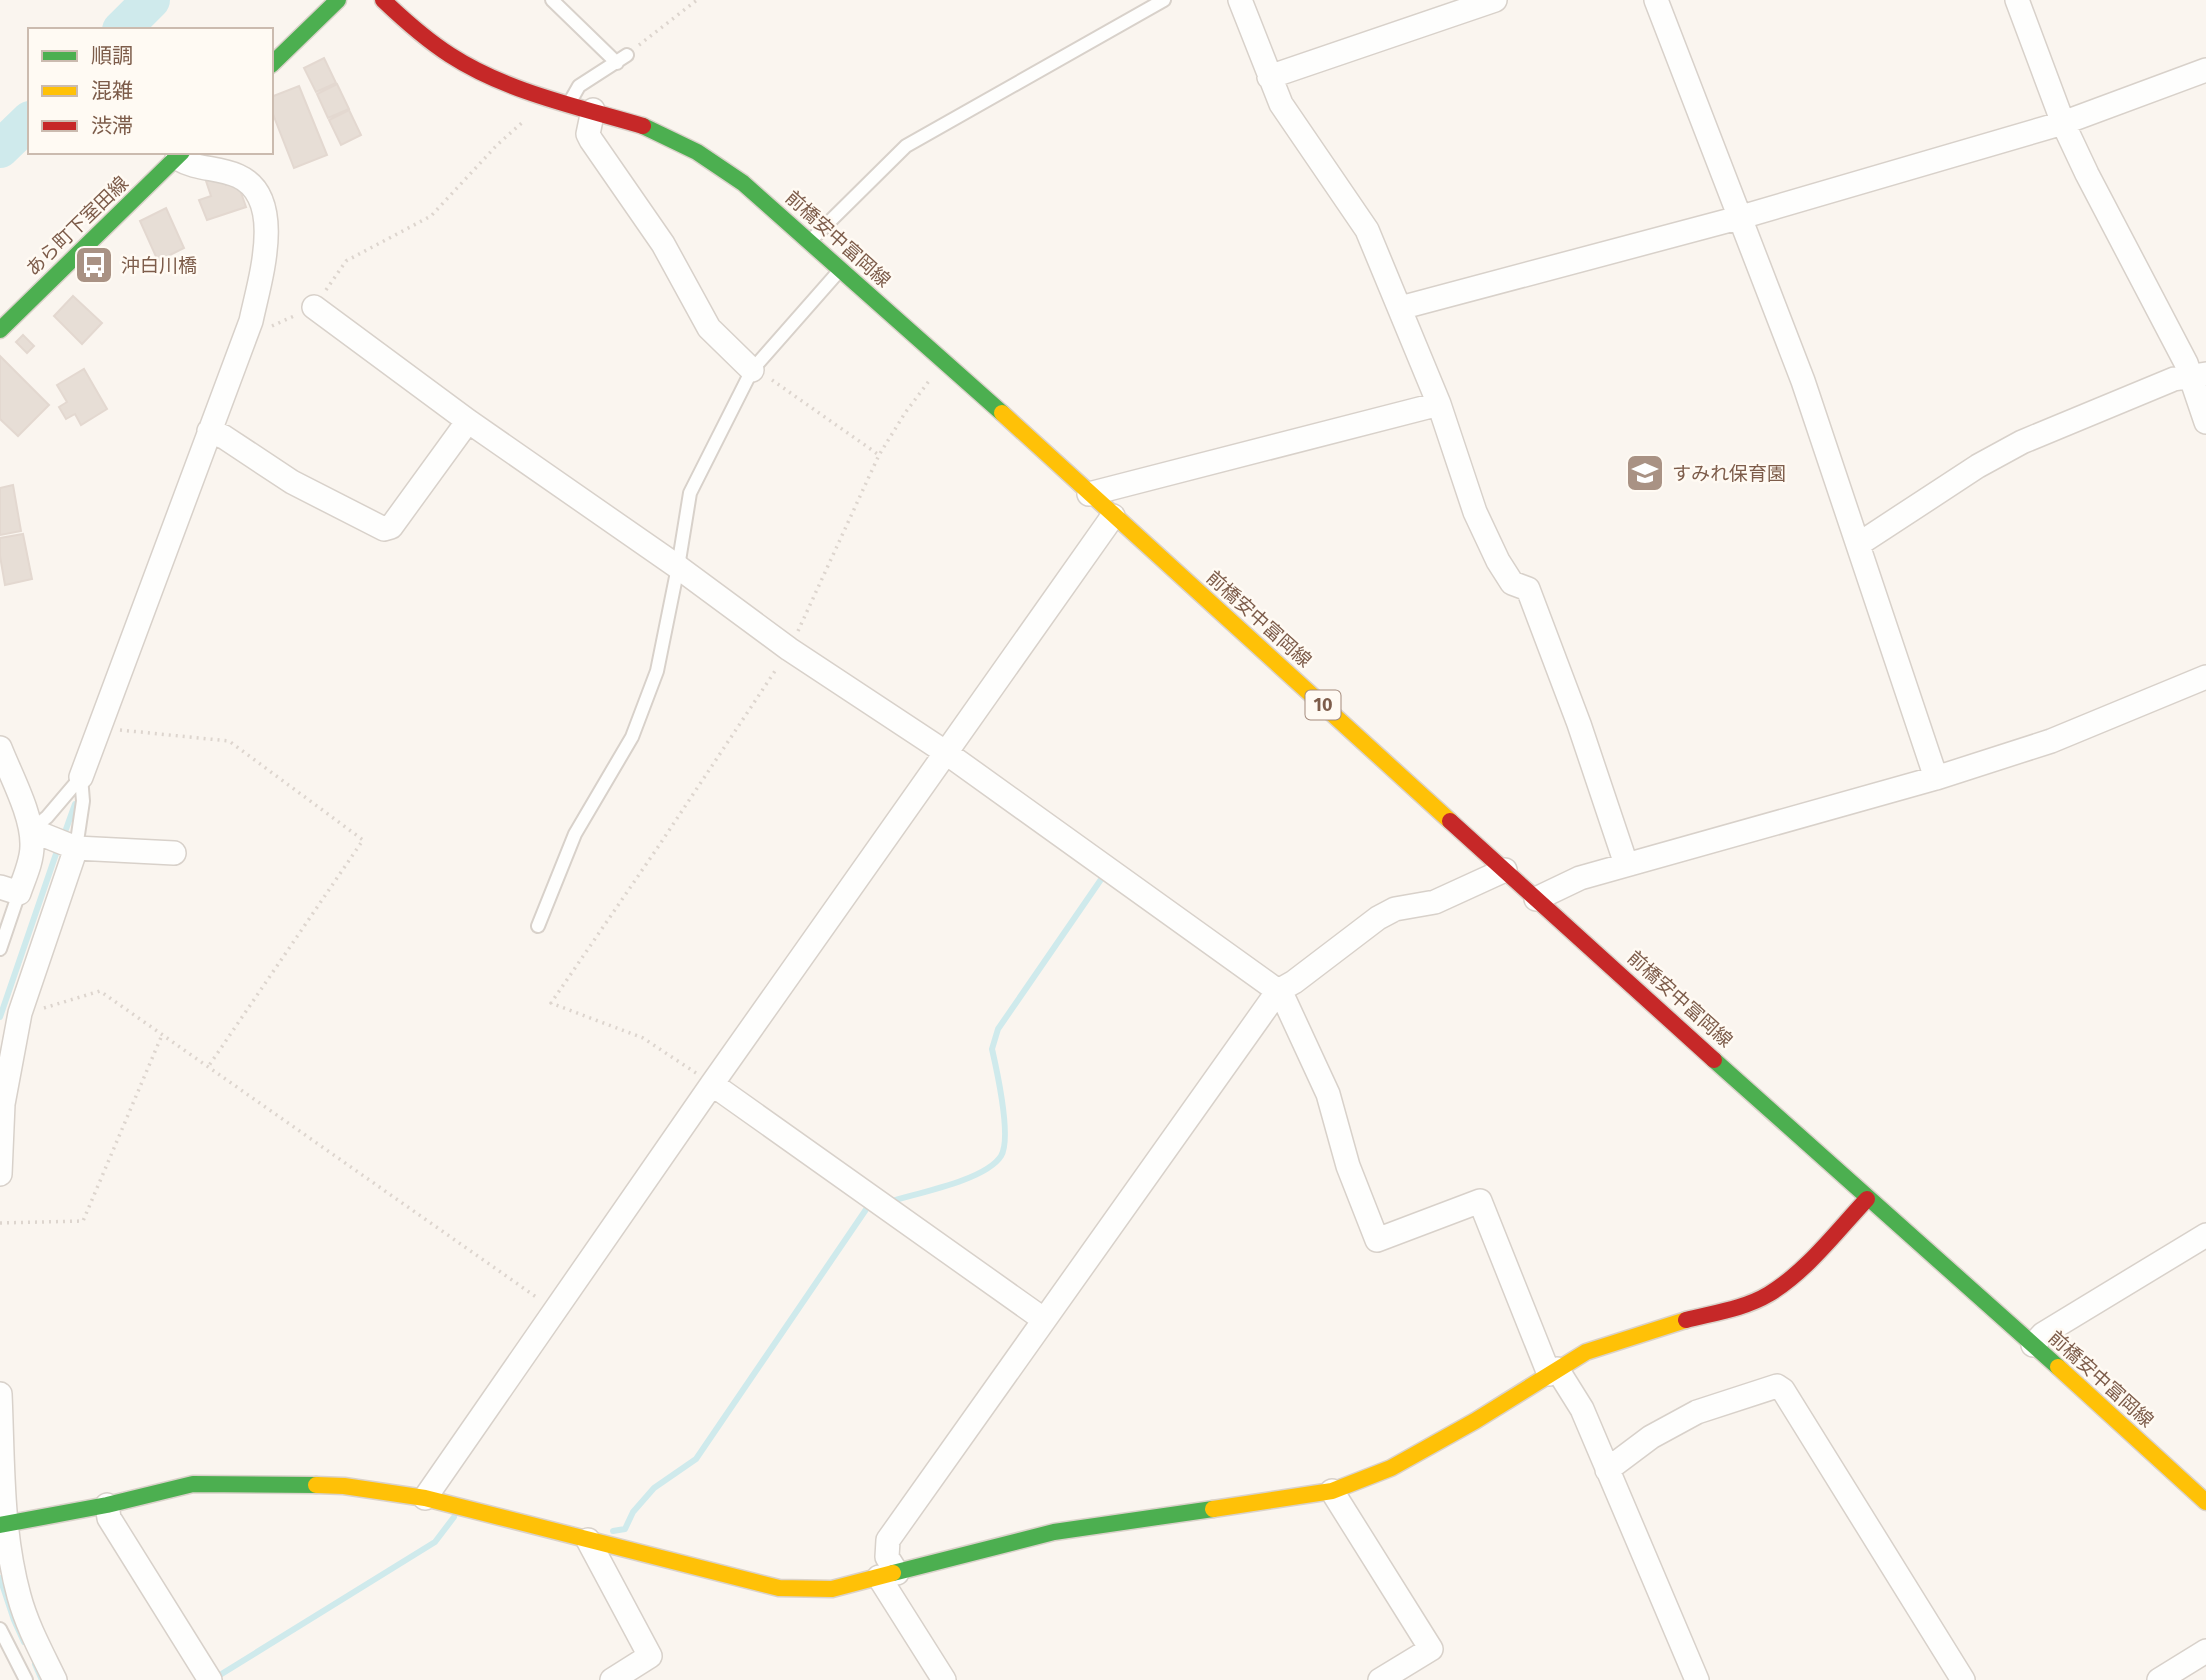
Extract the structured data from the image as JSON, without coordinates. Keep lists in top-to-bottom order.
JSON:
{
  "streets": {
    "main road": ["あら町下室田線", "前橋安中富岡線", "10"]
  },
  "places": {
    "bus stop": ["沖白川橋"],
    "school or university": ["すみれ保育園"]
  },
  "legend": ["順調", "混雑", "渋滞"]
}
